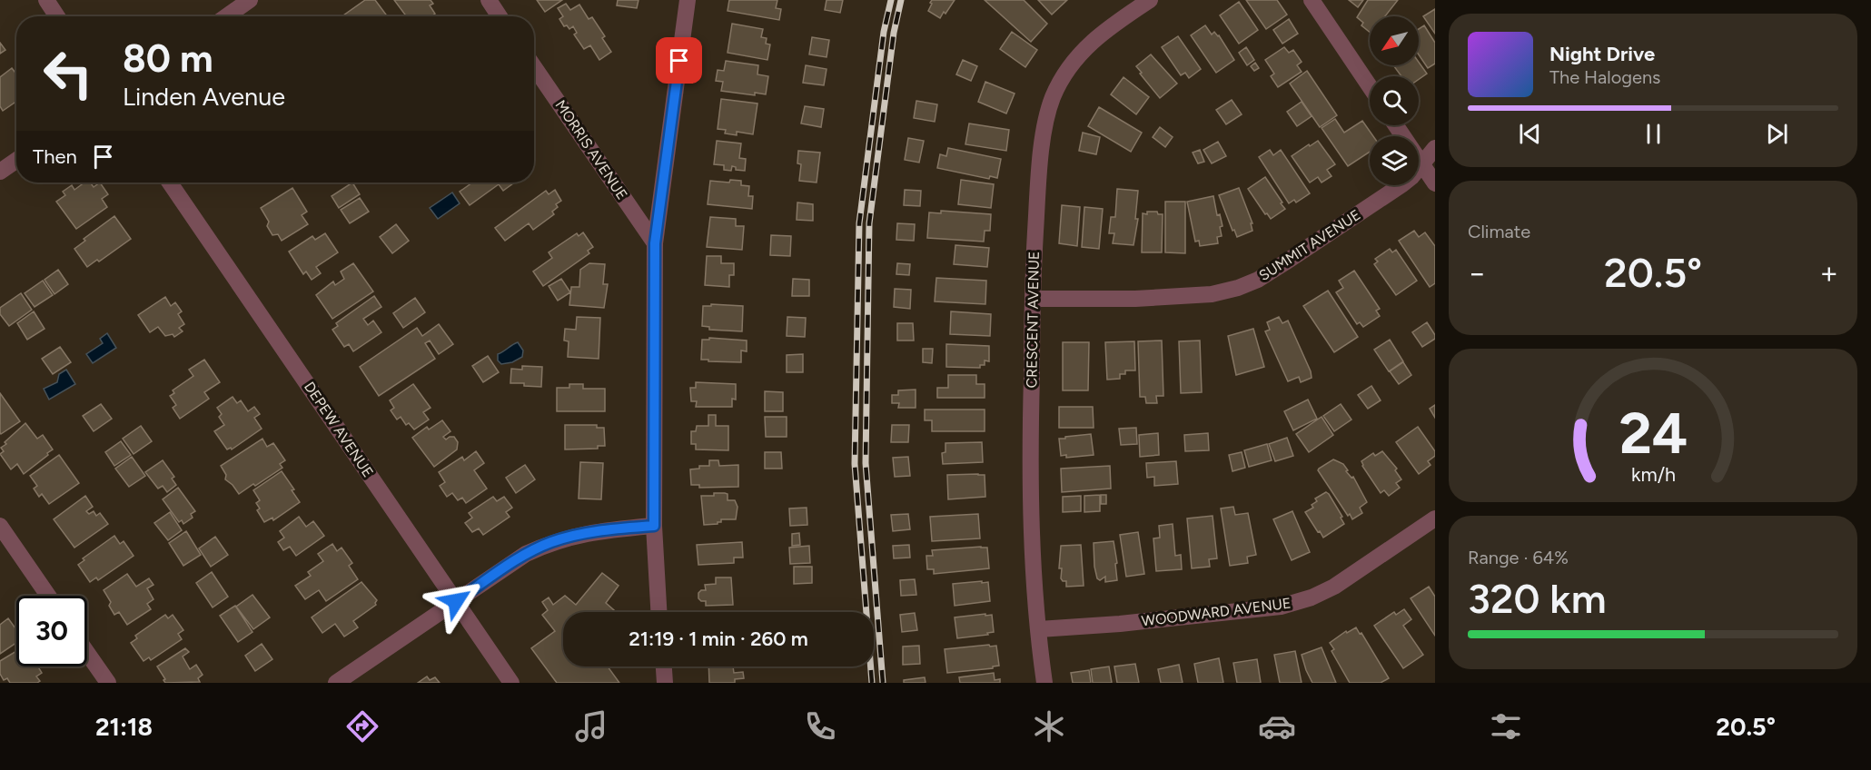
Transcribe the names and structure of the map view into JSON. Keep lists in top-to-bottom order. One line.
{"streets":{"street":["MORRIS AVENUE","SUMMIT AVENUE","CRESCENT AVENUE","DEPEW AVENUE","WOODWARD AVENUE"]},"crossings":[["SUMMIT AVENUE","CRESCENT AVENUE"],["CRESCENT AVENUE","WOODWARD AVENUE"]],"north":"bottom left","page":{"turn":["80 m","Linden Avenue"],"song":["Night Drive","The Halogens"],"then":"Then","tile":["Climate",["Range · 64%","320 km"]],"heat":["−","20.5°","+"],"limit":"30","trip":"21:19 · 1 min · 260 m","tabs":["21:18","20.5°"],"gauge":["24","km/h"]}}
